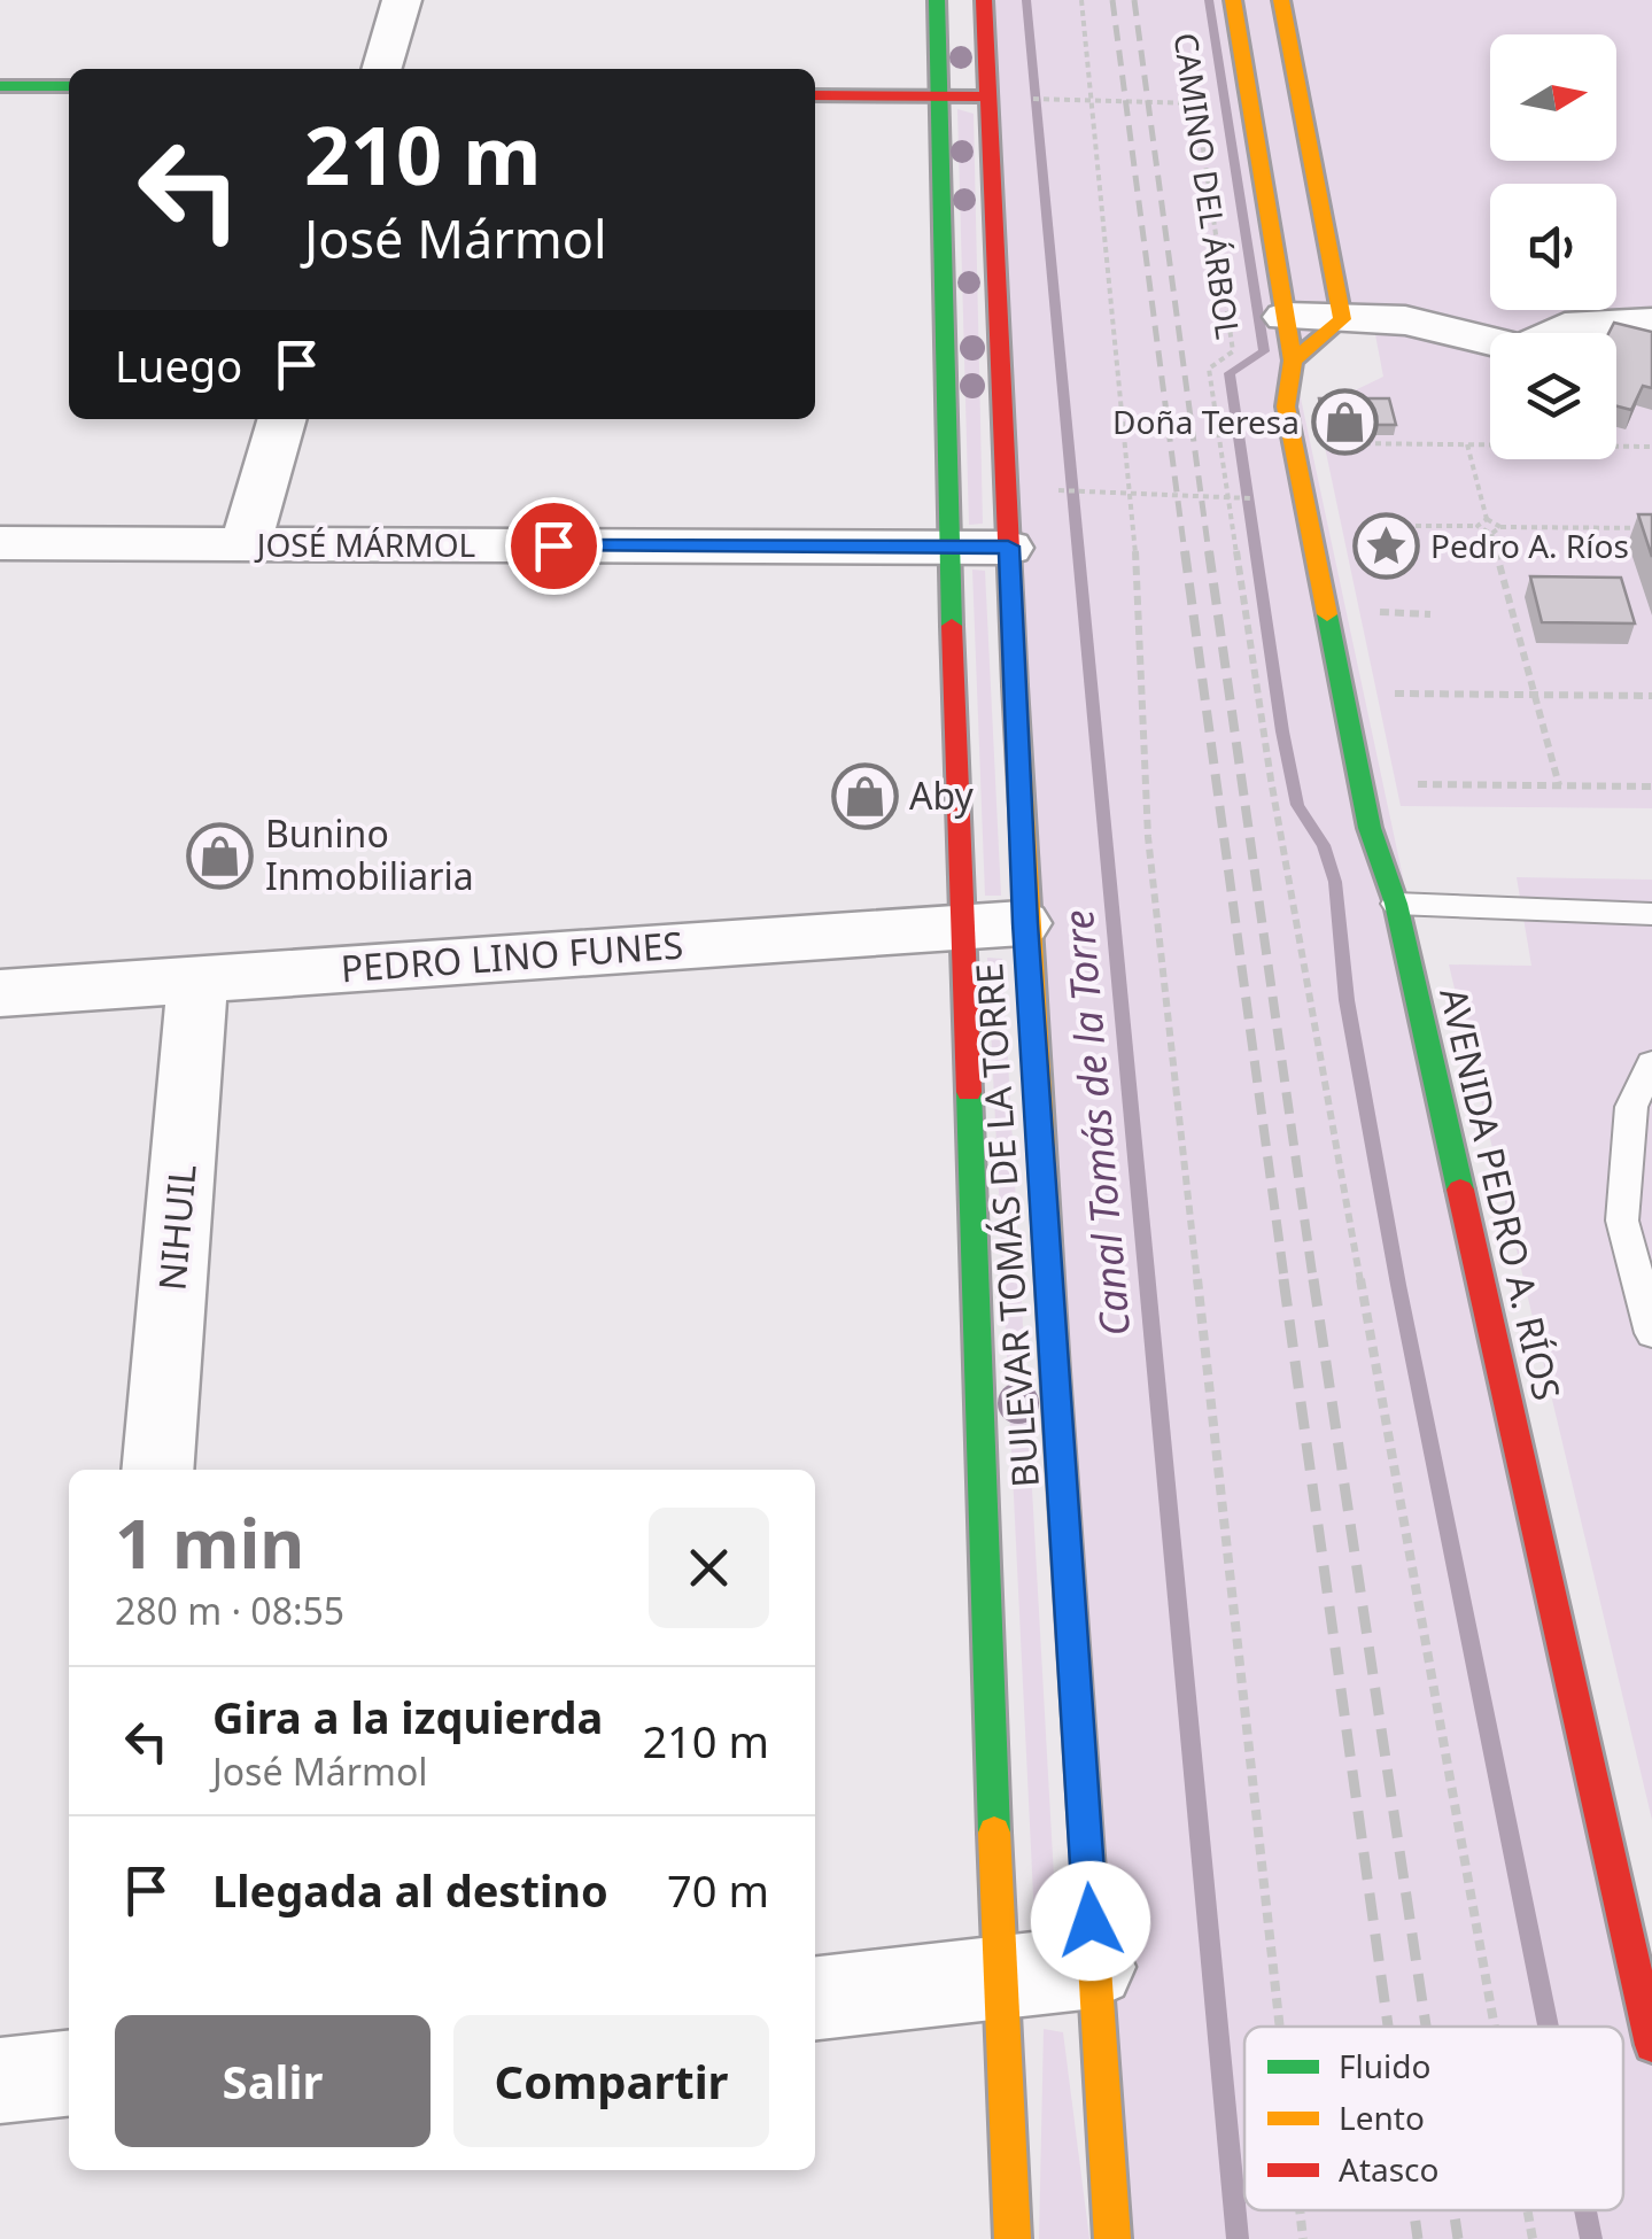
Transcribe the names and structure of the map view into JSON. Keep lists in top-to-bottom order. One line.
{"streets":{"street":["JOSÉ MÁRMOL","PEDRO LINO FUNES","AVENIDA PEDRO A. RÍOS","BULEVAR TOMÁS DE LA TORRE","NIHUIL"],"path":["CAMINO DEL ÁRBOL"]},"crossings":[["JOSÉ MÁRMOL","BULEVAR TOMÁS DE LA TORRE"],["PEDRO LINO FUNES","BULEVAR TOMÁS DE LA TORRE"],["PEDRO LINO FUNES","NIHUIL"]],"water":["Canal Tomás de la Torre"],"places":{"shop":["Doña Teresa","Aby","Bunino Inmobiliaria"],"place":["Pedro A. Ríos"]},"legend":["Fluido","Lento","Atasco"],"north":"right","page":{"turn":["210 m","José Mármol"],"then":"Luego","heading":["1 min","280 m · 08:55"],"list":[{"name":"Gira a la izquierda","note":"José Mármol","value":"210 m"},{"name":"Llegada al destino","value":"70 m"}],"buttons":["Salir","Compartir"]}}
